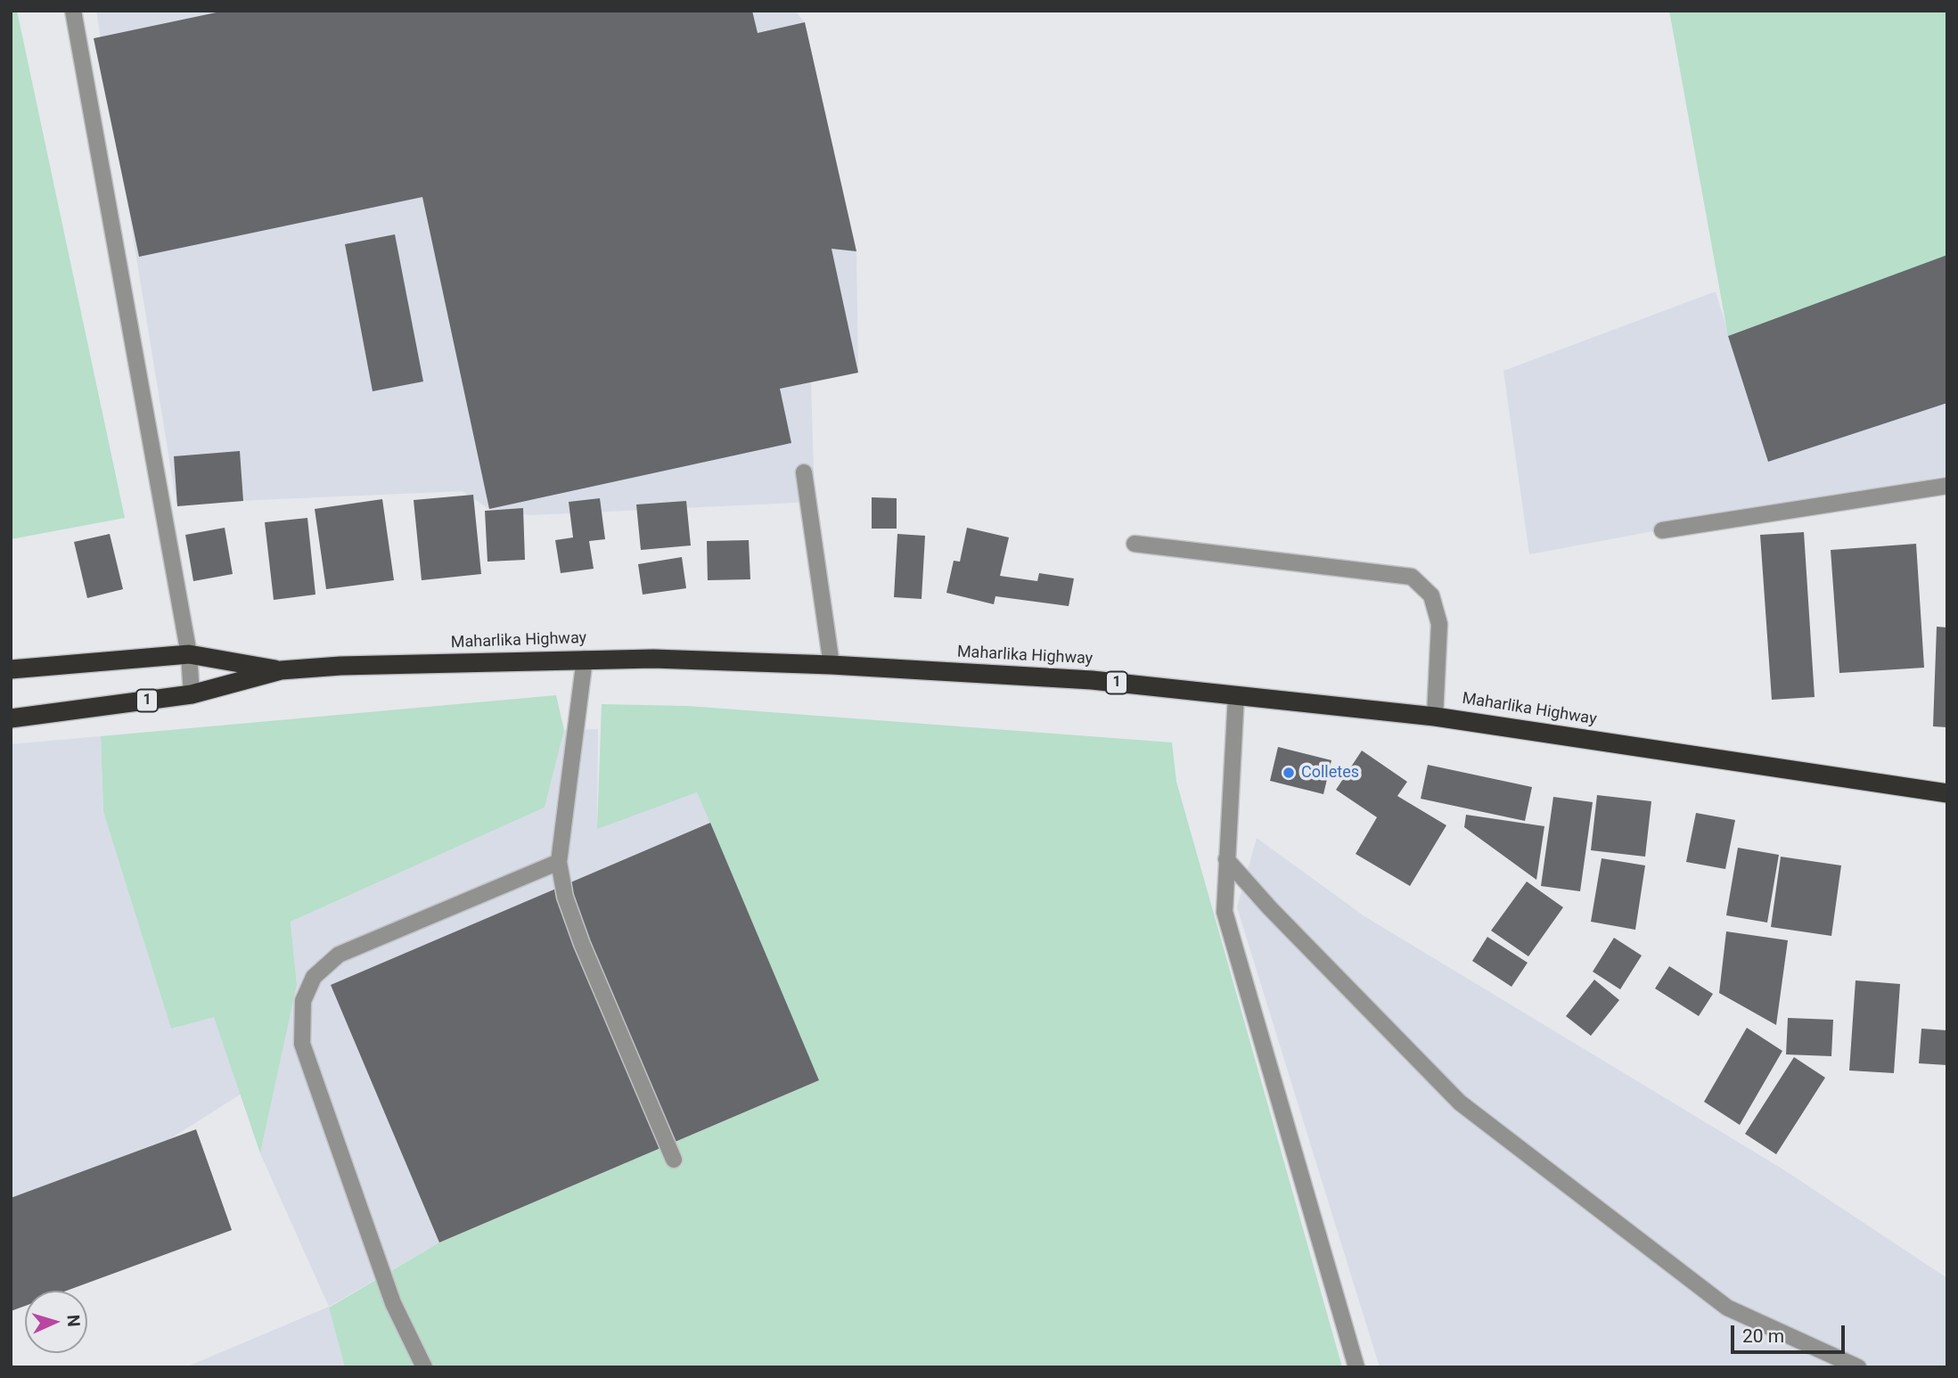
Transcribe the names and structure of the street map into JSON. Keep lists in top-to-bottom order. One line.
{"streets":{"highway":["Maharlika Highway","1"]},"places":["Colletes"],"scale_bar":"20 m","north":"right"}
